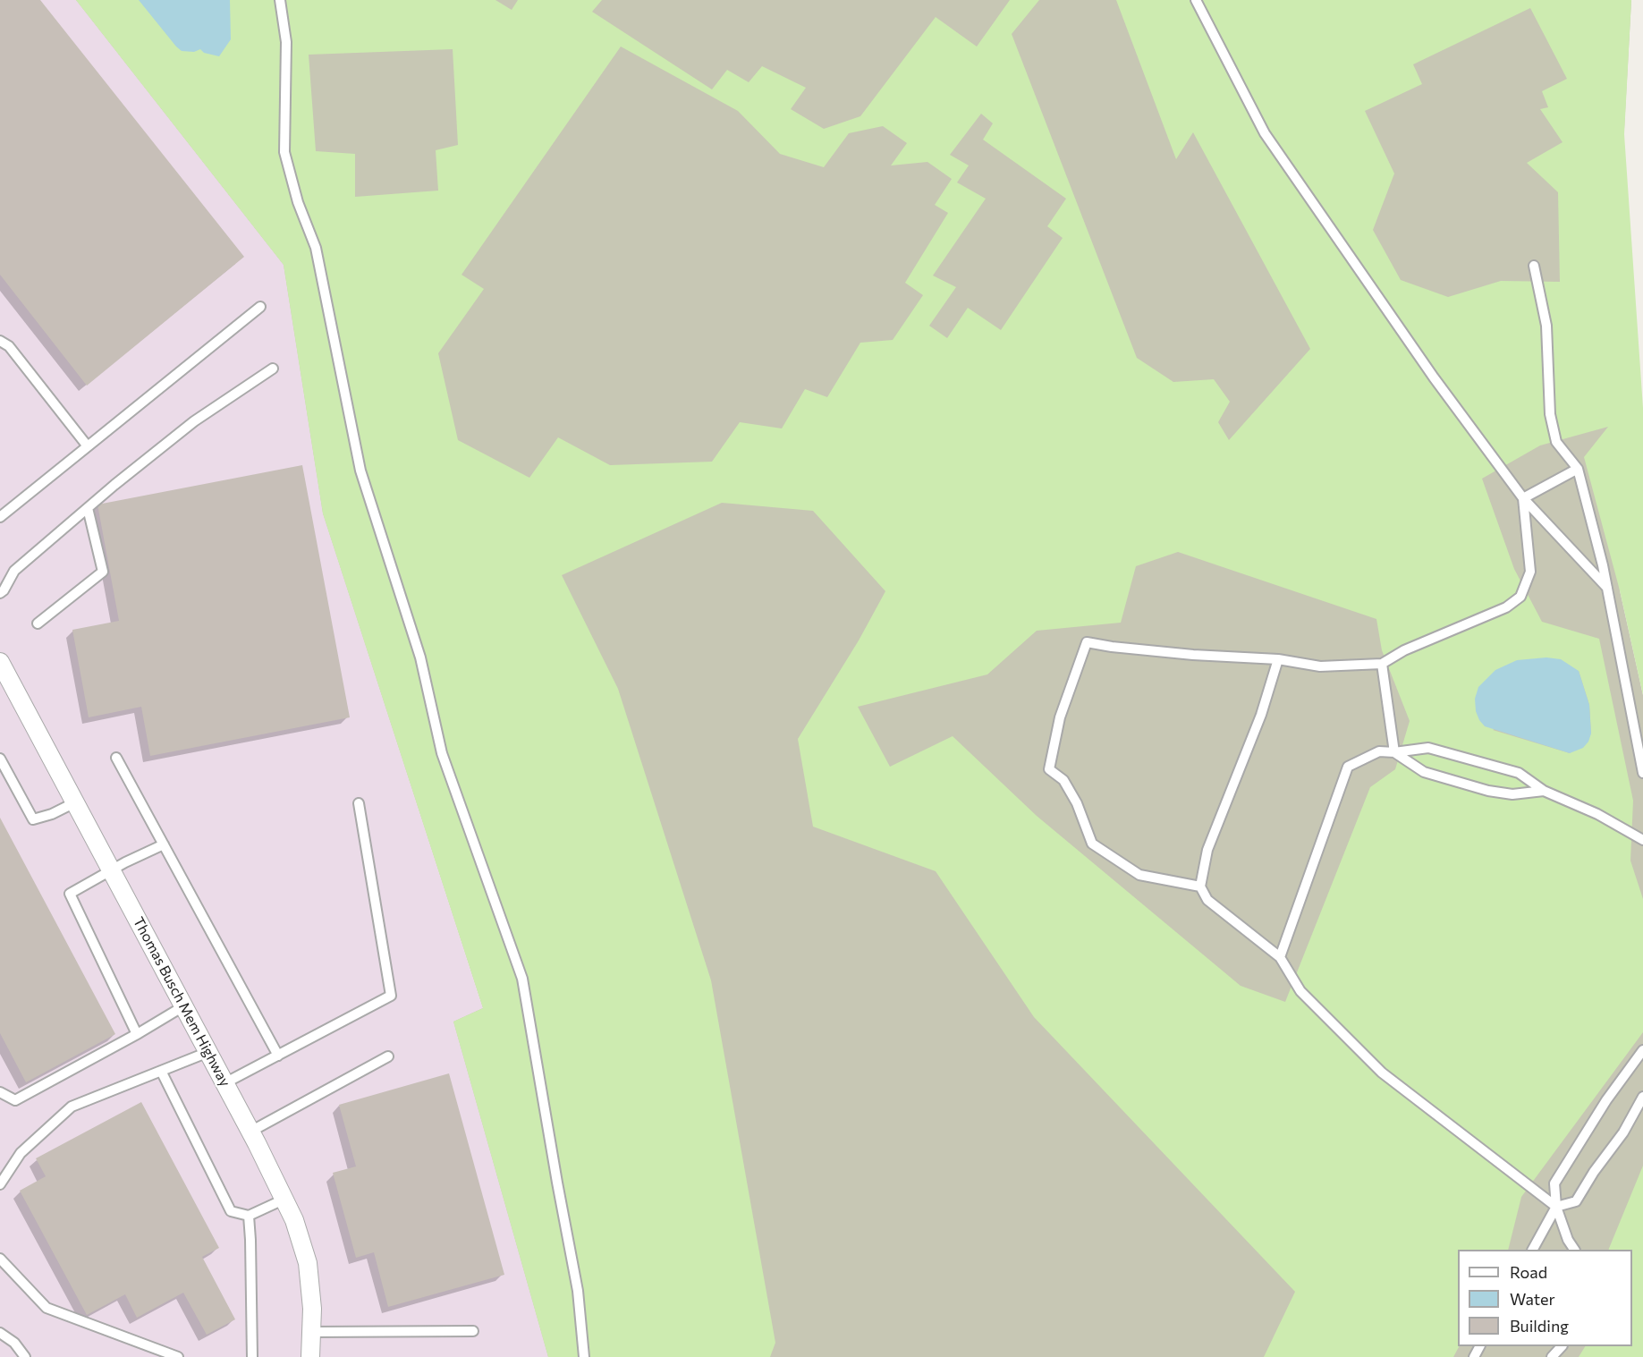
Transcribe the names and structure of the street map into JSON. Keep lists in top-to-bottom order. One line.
{"streets":{"street":["Thomas Busch Mem Highway"]},"legend":["Road","Water","Building"]}
